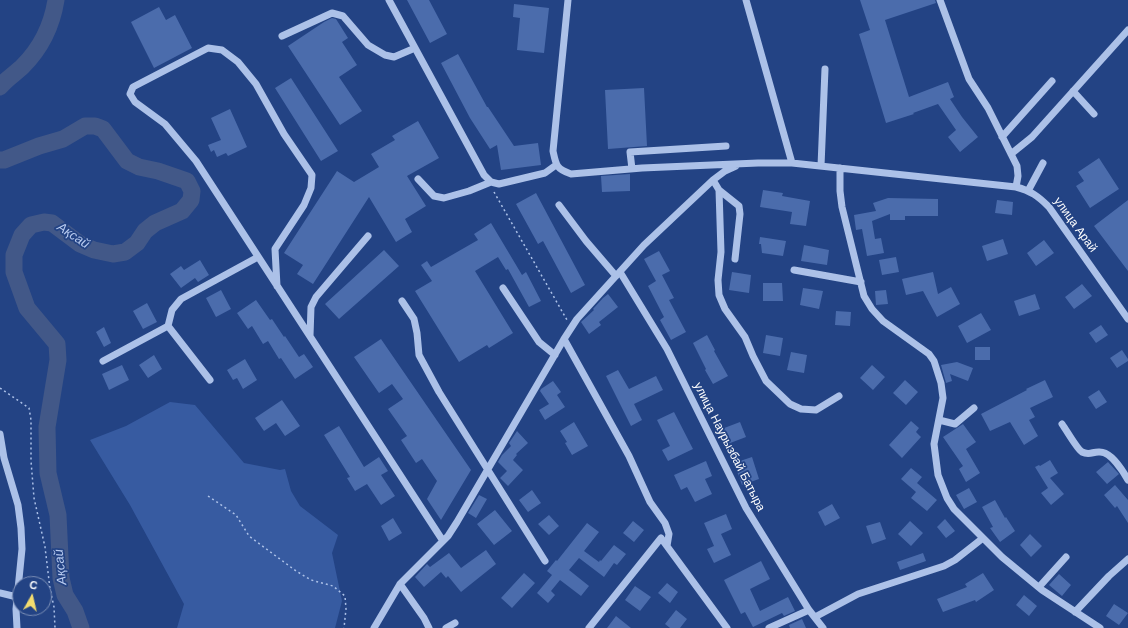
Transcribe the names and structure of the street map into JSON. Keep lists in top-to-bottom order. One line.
{"streets":{"street":["улица Арай","улица Наурызбай Батыра"]},"water":["Ақсай"],"north":"top"}
